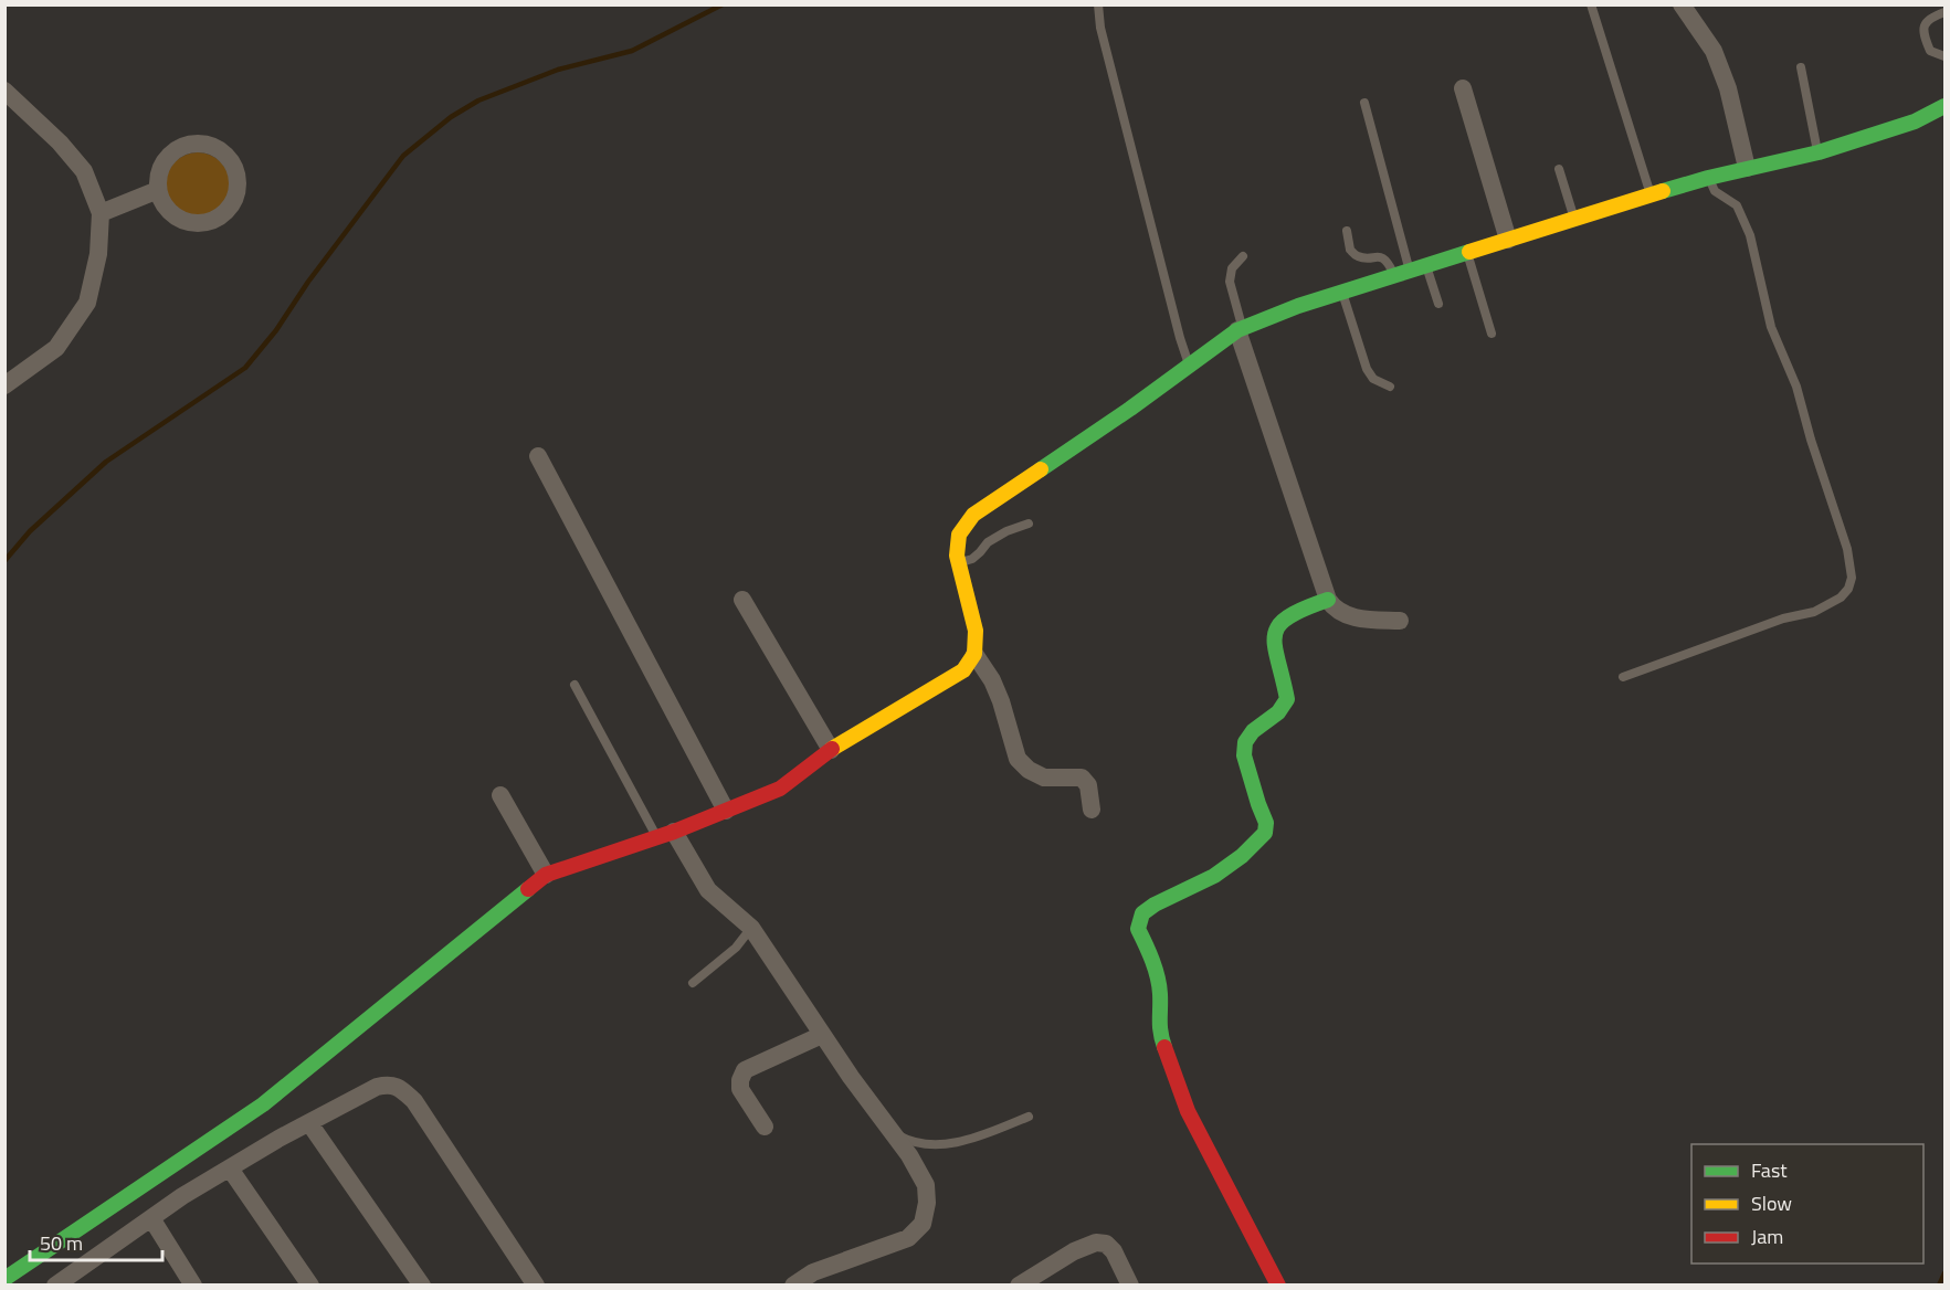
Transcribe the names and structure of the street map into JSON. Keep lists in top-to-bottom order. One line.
{"legend":["Fast","Slow","Jam"],"scale_bar":"50 m"}
